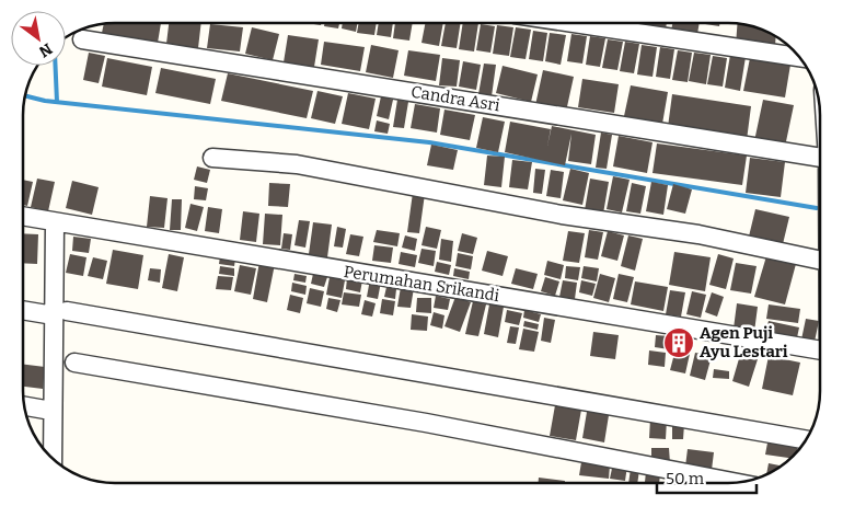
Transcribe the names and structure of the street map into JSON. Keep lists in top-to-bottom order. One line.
{"streets":{"street":["Candra Asri","Perumahan Srikandi"]},"places":{"building":["Agen Puji Ayu Lestari"]},"scale_bar":"50 m","north":"bottom right"}
